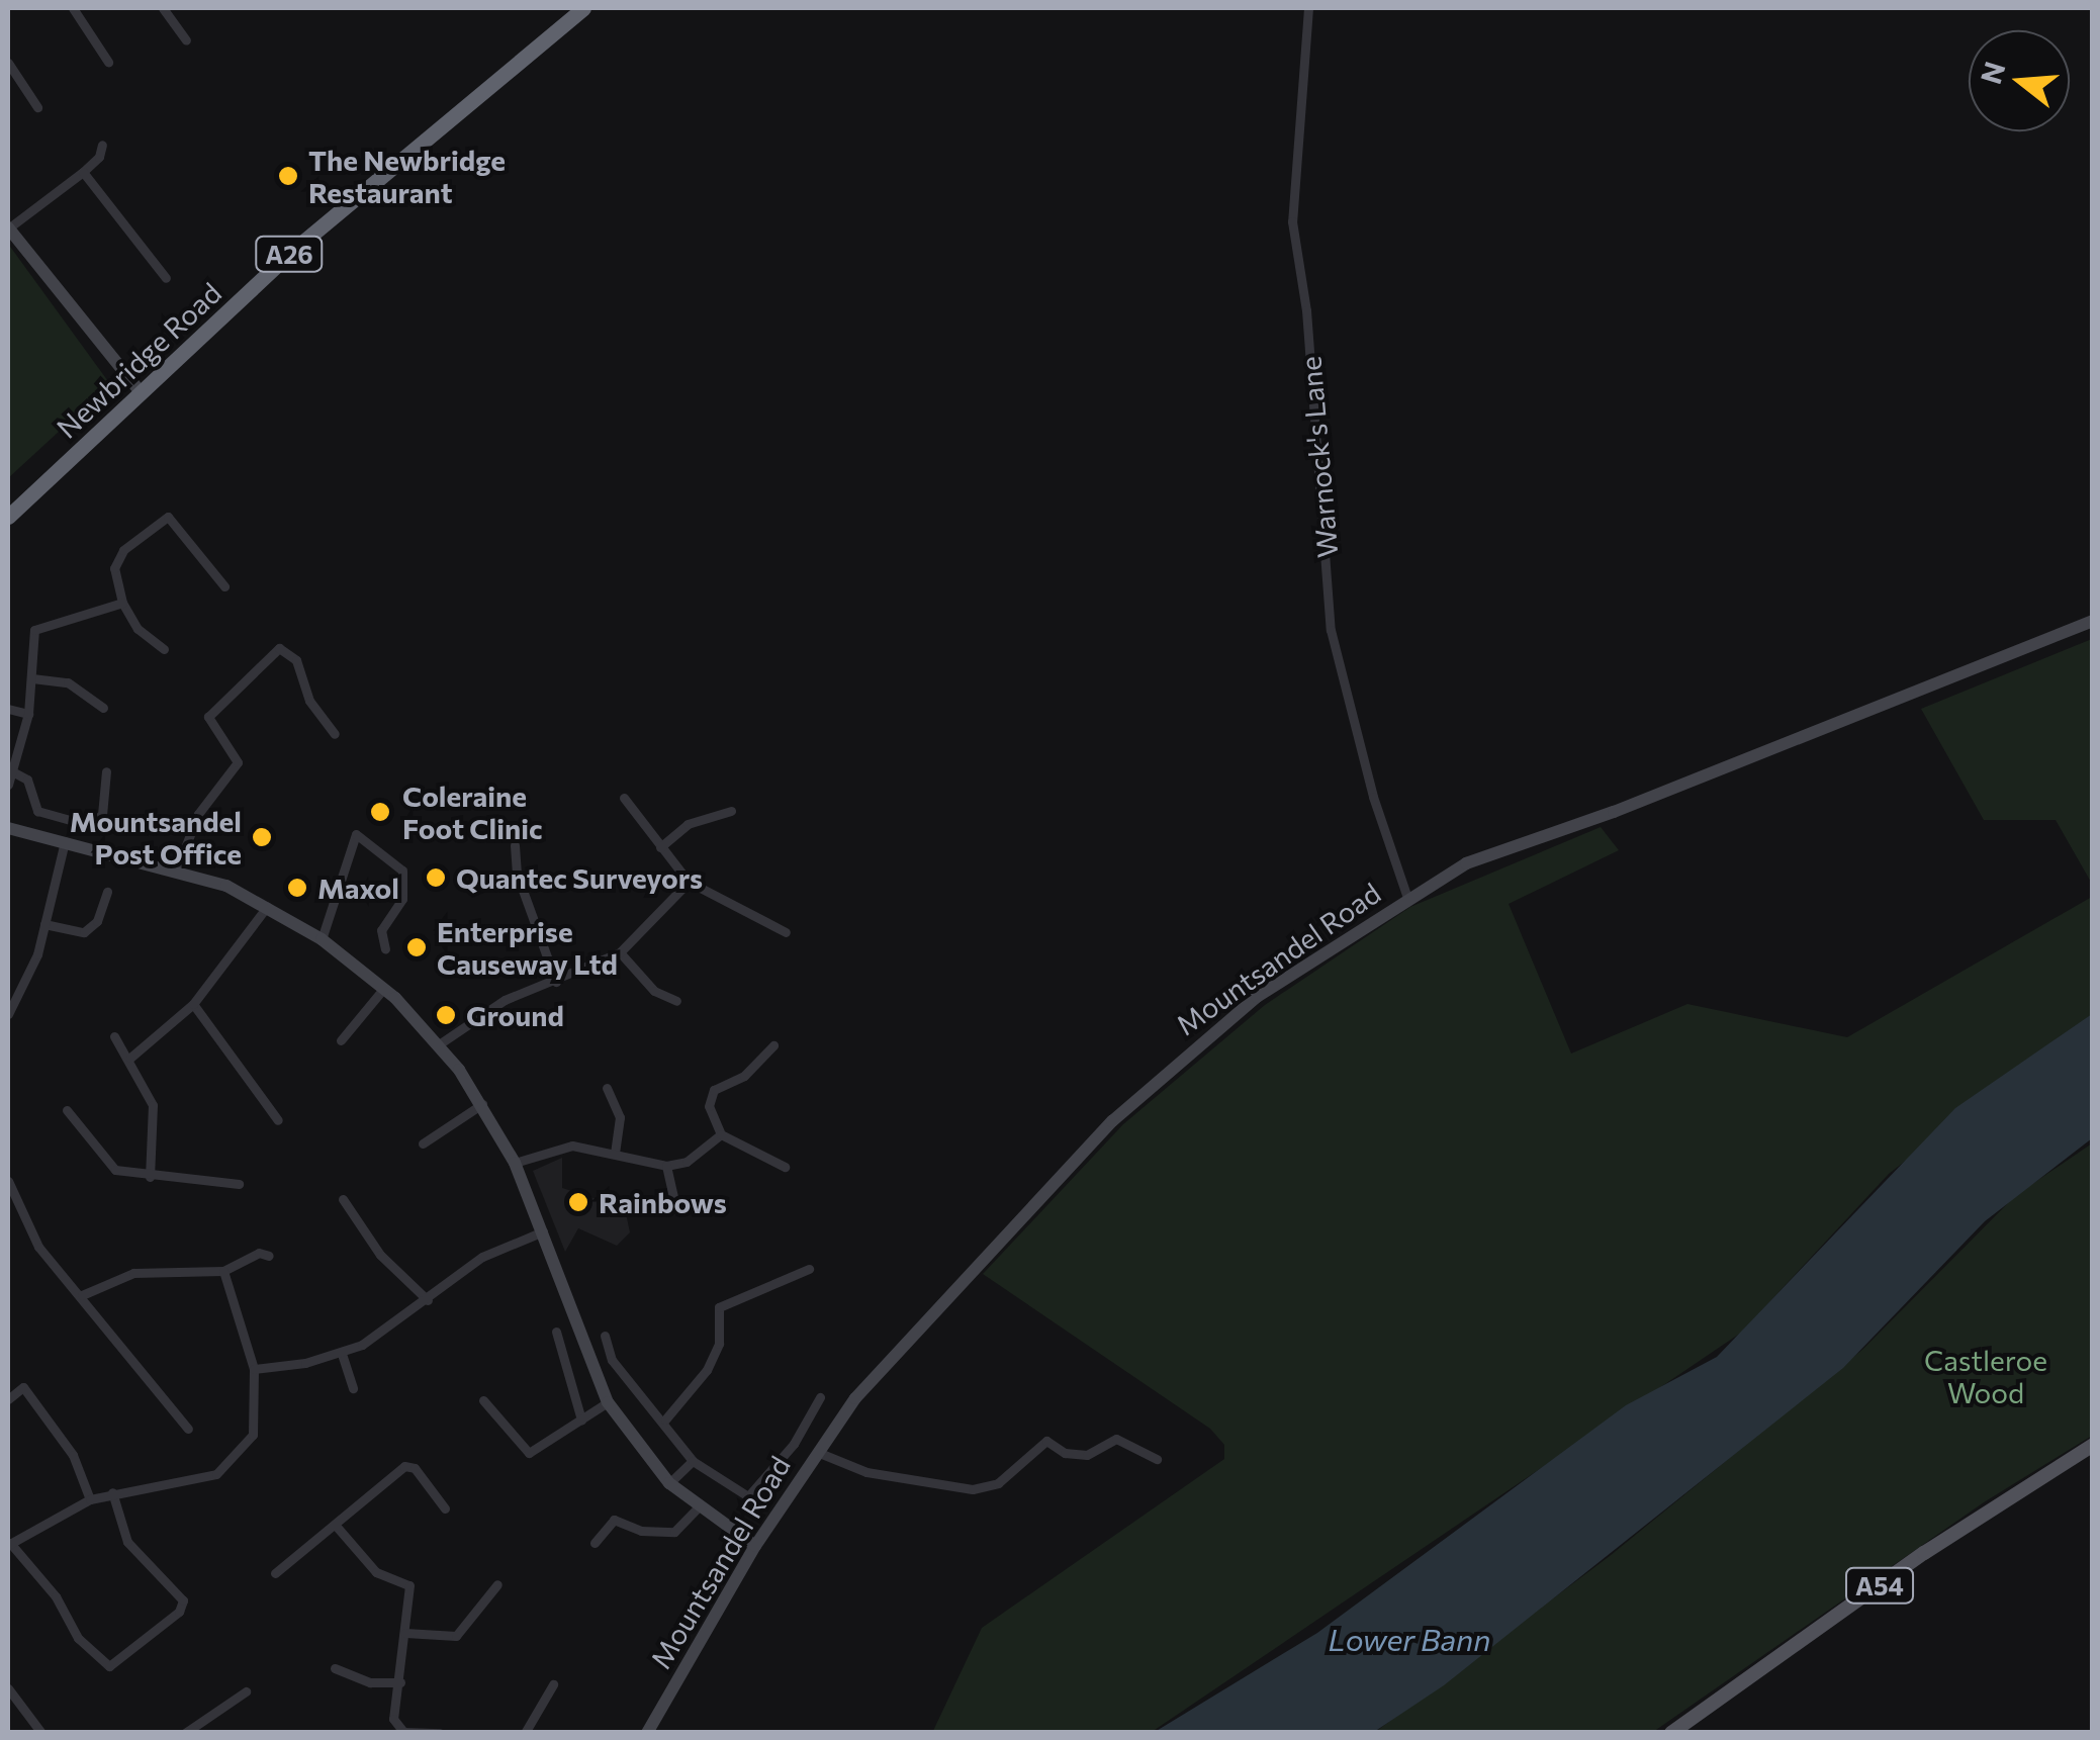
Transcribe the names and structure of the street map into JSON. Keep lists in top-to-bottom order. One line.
{"streets":{"highway":["A26","Newbridge Road"],"main road":["A54"],"street":["Warnock's Lane","Mountsandel Road"]},"crossings":[["Warnock's Lane","Mountsandel Road"]],"water":["Lower Bann"],"parks":["Castleroe Wood"],"places":["The Newbridge Restaurant","Coleraine Foot Clinic","Mountsandel Post Office","Quantec Surveyors","Maxol","Enterprise Causeway Ltd","Ground","Rainbows"],"north":"left"}
